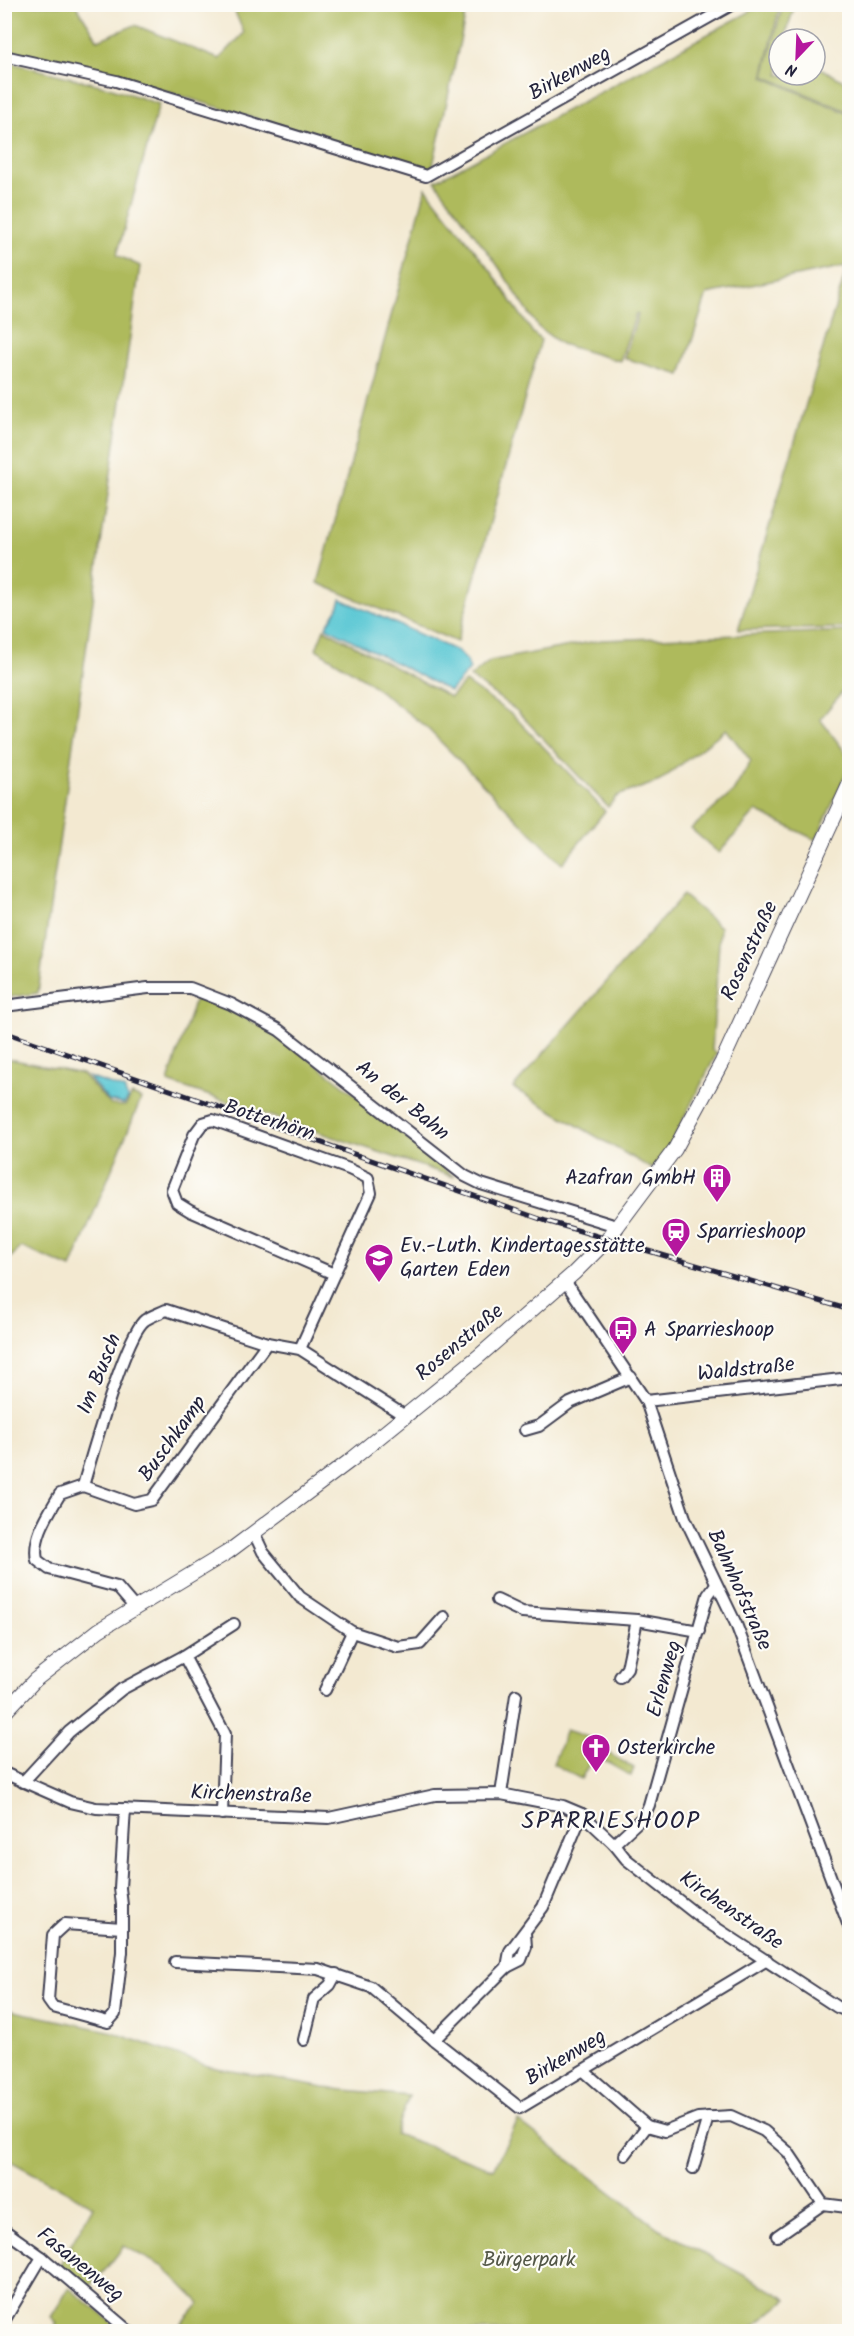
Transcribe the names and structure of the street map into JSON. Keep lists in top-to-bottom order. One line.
{"streets":{"main road":["Rosenstraße"],"street":["Birkenweg","An der Bahn","Botterhörn","Waldstraße","Im Busch","Buschkamp","Bahnhofstraße","Erlenweg","Kirchenstraße","Fasanenweg"]},"crossings":[["Birkenweg","Kirchenstraße"],["Rosenstraße","An der Bahn"],["Rosenstraße","Im Busch"],["Rosenstraße","Bahnhofstraße"],["Botterhörn","Im Busch"],["Waldstraße","Bahnhofstraße"],["Im Busch","Buschkamp"],["Bahnhofstraße","Erlenweg"],["Erlenweg","Kirchenstraße"]],"districts":["SPARRIESHOOP"],"parks":["Bürgerpark"],"places":{"building":["Azafran GmbH"],"station":["Sparrieshoop"],"school or university":["Ev.-Luth. Kindertagesstätte Garten Eden"],"bus stop":["A Sparrieshoop"],"church":["Osterkirche"]},"north":"bottom left"}
